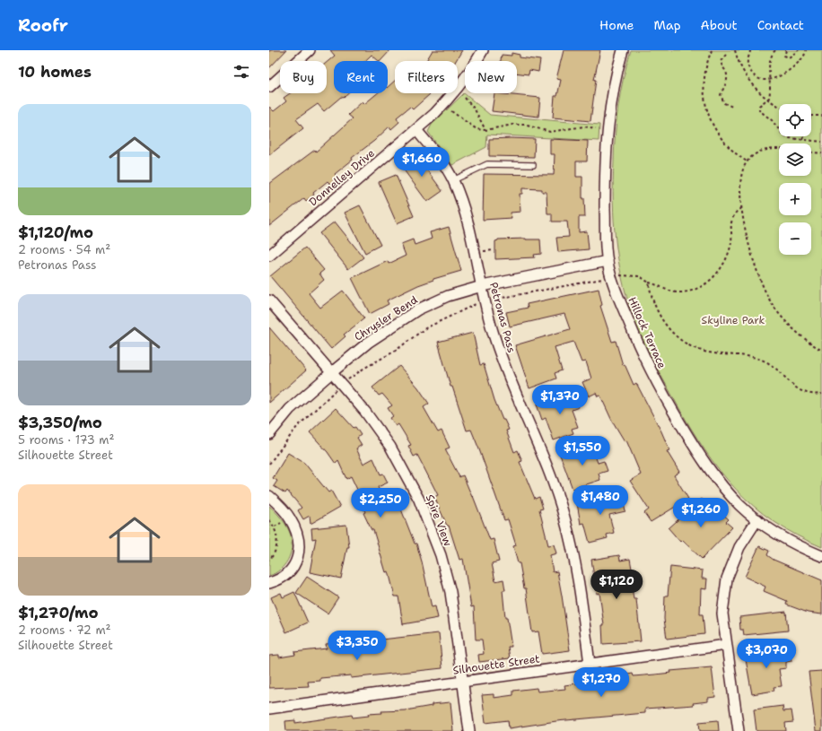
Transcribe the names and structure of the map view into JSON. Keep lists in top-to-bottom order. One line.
{"streets":{"street":["Donnelley Drive","Petronas Pass","Chrysler Bend","Hillock Terrace","Spire View","Silhouette Street"]},"crossings":[["Donnelley Drive","Petronas Pass"],["Petronas Pass","Chrysler Bend"],["Petronas Pass","Silhouette Street"],["Chrysler Bend","Hillock Terrace"],["Chrysler Bend","Spire View"],["Spire View","Silhouette Street"]],"parks":["Skyline Park"],"page":{"header":"Roofr","nav":["Home","Map","About","Contact"],"heading":"10 homes","chip":["Buy","Rent","Filters","New"],"list":[{"name":"$1,120/mo","note":"2 rooms · 54 m² · Petronas Pass"},{"name":"$3,350/mo","note":"5 rooms · 173 m² · Silhouette Street"},{"name":"$1,270/mo","note":"2 rooms · 72 m² · Silhouette Street"}],"map_buttons":["+","−"],"price":["$1,660","$1,370","$1,550","$1,480","$2,250","$1,260","$1,120","$3,350","$3,070","$1,270"]}}
